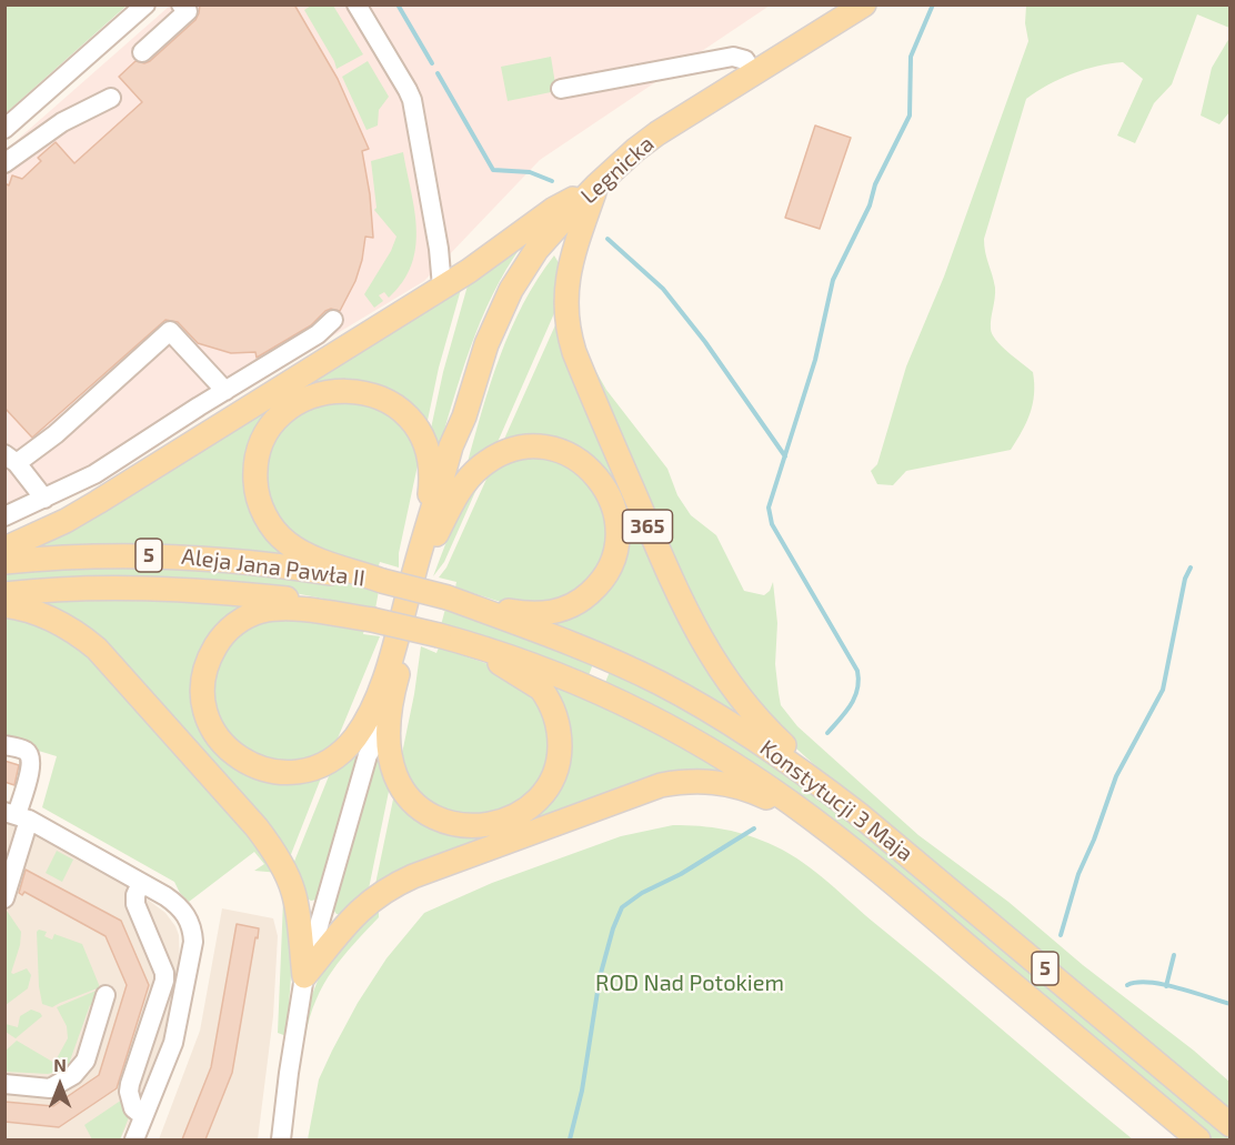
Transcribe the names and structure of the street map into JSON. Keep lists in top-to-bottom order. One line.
{"streets":{"main road":["Legnicka","365","5","Aleja Jana Pawła II","Konstytucji 3 Maja"]},"crossings":[["Legnicka","365"],["365","Konstytucji 3 Maja"],["Aleja Jana Pawła II","Konstytucji 3 Maja"]],"parks":["ROD Nad Potokiem"],"north":"top"}
